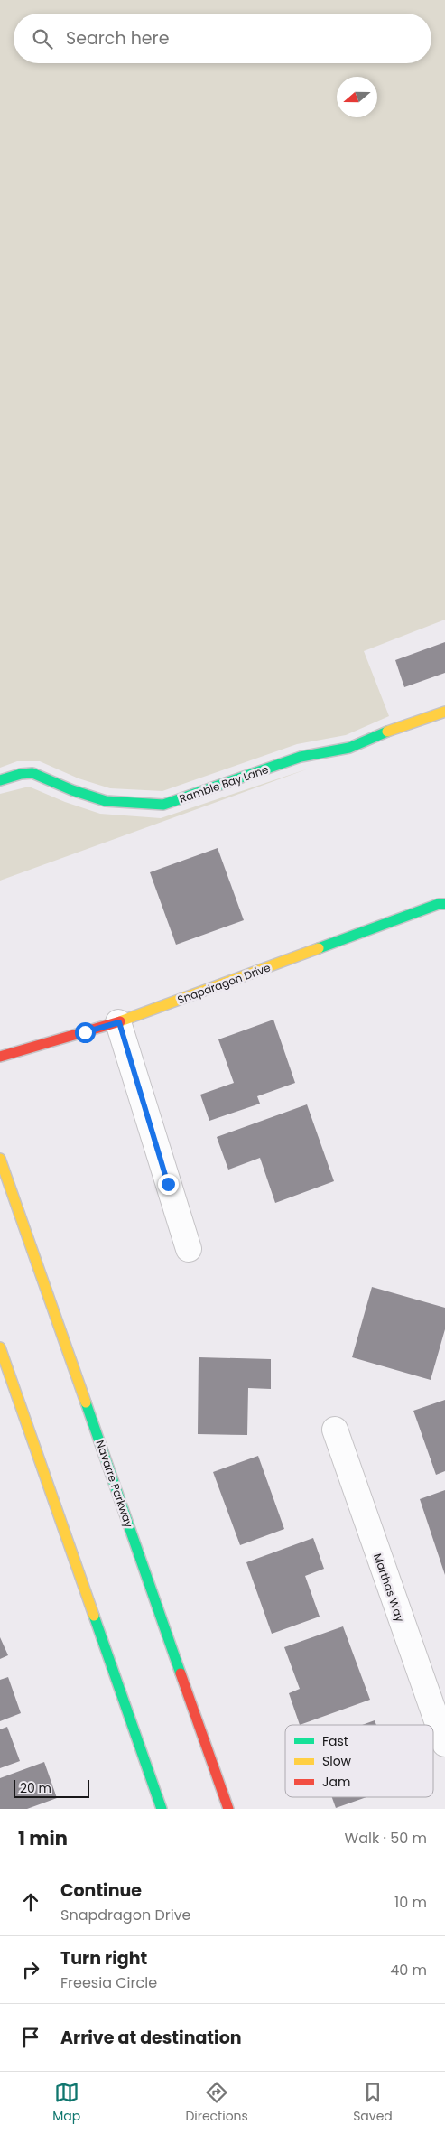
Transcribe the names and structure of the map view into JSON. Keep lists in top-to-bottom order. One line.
{"streets":{"main road":["Ramble Bay Lane","Snapdragon Drive","Navarre Parkway"],"street":["Marthas Way"]},"legend":["Fast","Slow","Jam"],"scale_bar":"20 m","north":"left","page":{"search":"Search here","scale":"20 m","heading":["1 min","Walk · 50 m"],"list":[["Continue","Snapdragon Drive","10 m"],["Turn right","Freesia Circle","40 m"],"Arrive at destination"],"nav":["Map","Directions","Saved"]}}
